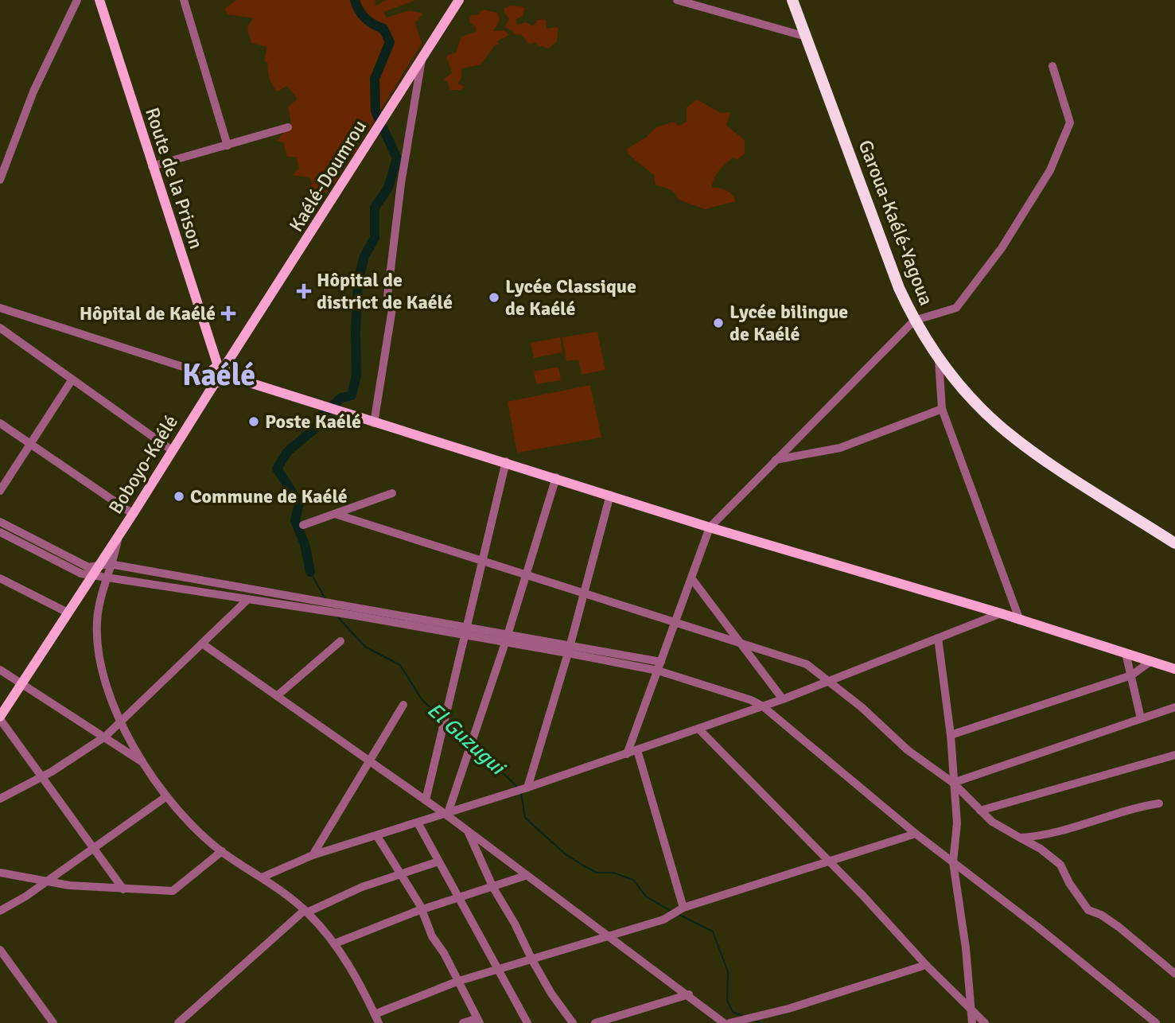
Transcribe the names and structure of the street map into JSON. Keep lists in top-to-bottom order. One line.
{"streets":{"highway":["Garoua-Kaélé-Yagoua"],"main road":["Kaélé-Doumrou","Route de la Prison","Boboyo-Kaélé"]},"crossings":[["Kaélé-Doumrou","Route de la Prison"],["Kaélé-Doumrou","Boboyo-Kaélé"]],"districts":["Kaélé"],"water":["El Guzugui"],"places":{"health":["Hôpital de district de Kaélé","Hôpital de Kaélé"],"other":["Lycée Classique de Kaélé","Lycée bilingue de Kaélé","Poste Kaélé","Commune de Kaélé"]}}
